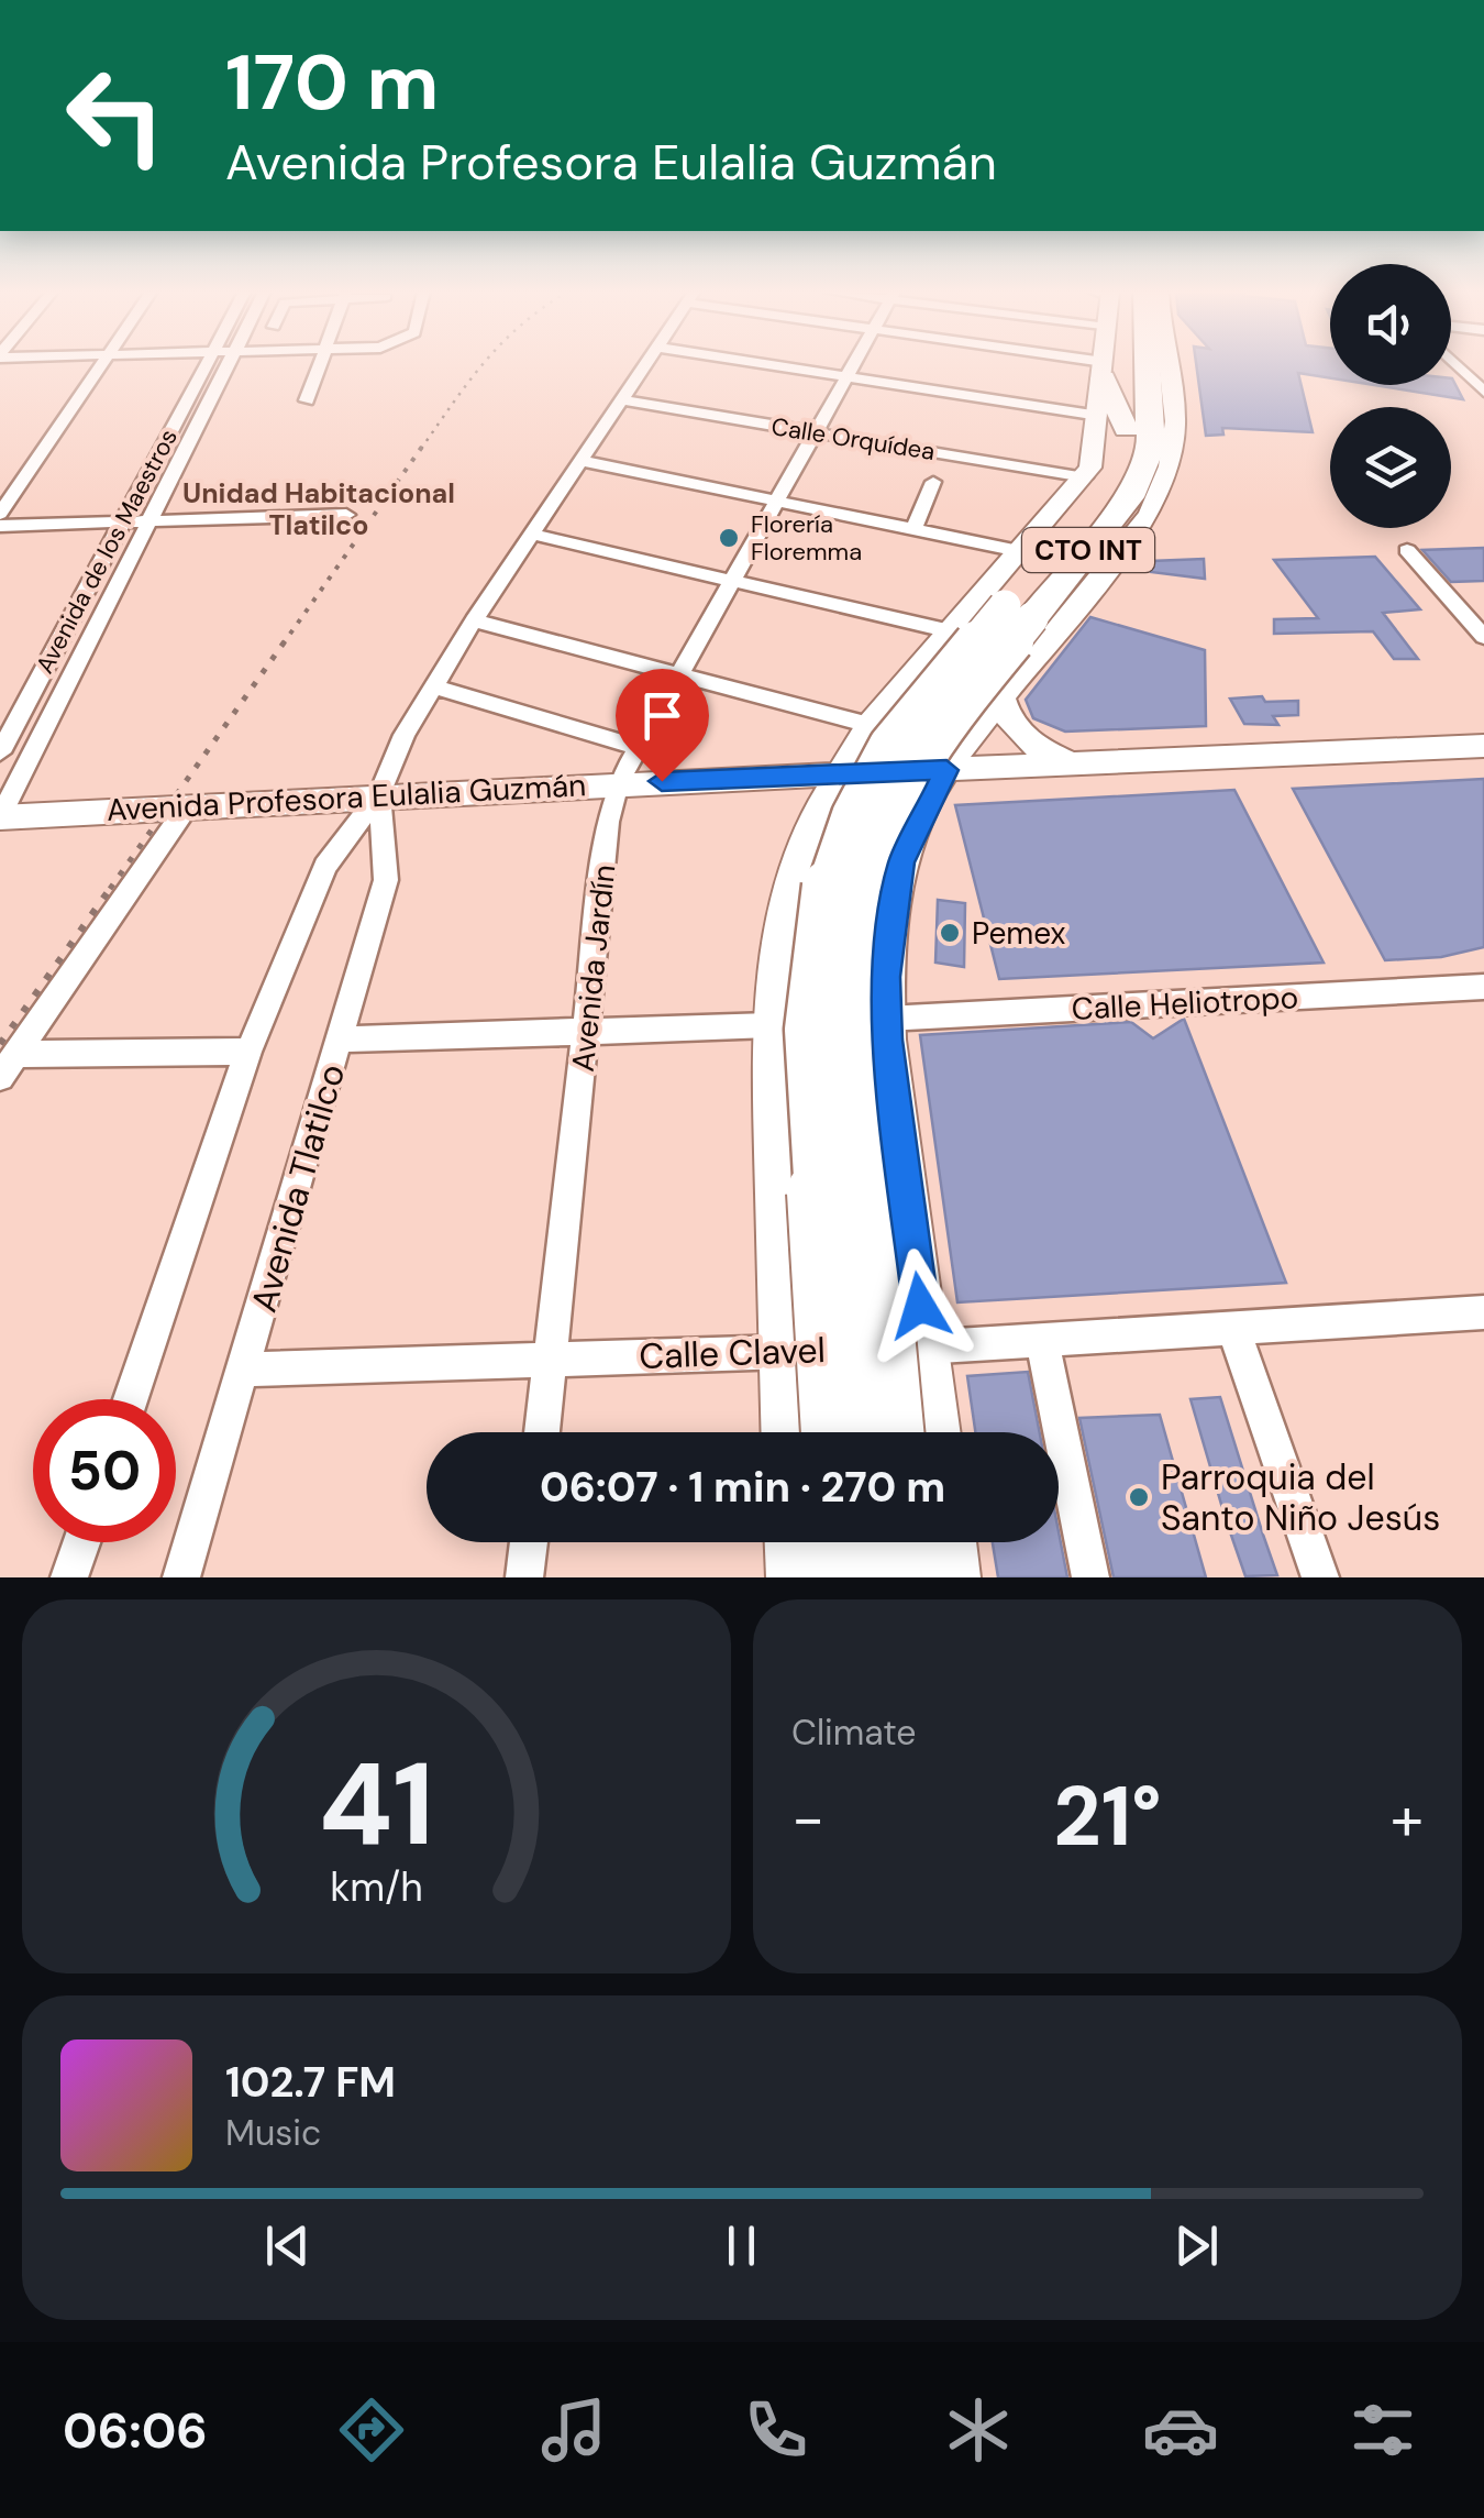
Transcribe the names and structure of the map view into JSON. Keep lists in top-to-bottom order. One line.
{"streets":{"highway":["CTO INT"],"main road":["Avenida Profesora Eulalia Guzmán"],"street":["Calle Orquídea","Avenida de los Maestros","Avenida Jardín","Calle Heliotropo","Avenida Tlatilco","Calle Clavel"]},"crossings":[["Calle Orquídea","CTO INT"],["Calle Orquídea","Avenida Jardín"],["CTO INT","Avenida Profesora Eulalia Guzmán"],["CTO INT","Calle Heliotropo"],["CTO INT","Calle Clavel"],["Avenida de los Maestros","Avenida Profesora Eulalia Guzmán"],["Avenida Profesora Eulalia Guzmán","Avenida Jardín"],["Avenida Profesora Eulalia Guzmán","Avenida Tlatilco"],["Avenida Jardín","Calle Clavel"],["Avenida Tlatilco","Calle Clavel"]],"districts":["Unidad Habitacional Tlatilco"],"places":["Florería Floremma","Pemex","Parroquia del Santo Niño Jesús"],"page":{"turn":["170 m","Avenida Profesora Eulalia Guzmán"],"limit":"50","trip":"06:07 · 1 min · 270 m","tile":"Climate","heat":["−","21°","+"],"song":["102.7 FM","Music"],"tabs":"06:06","gauge":["41","km/h"]}}
